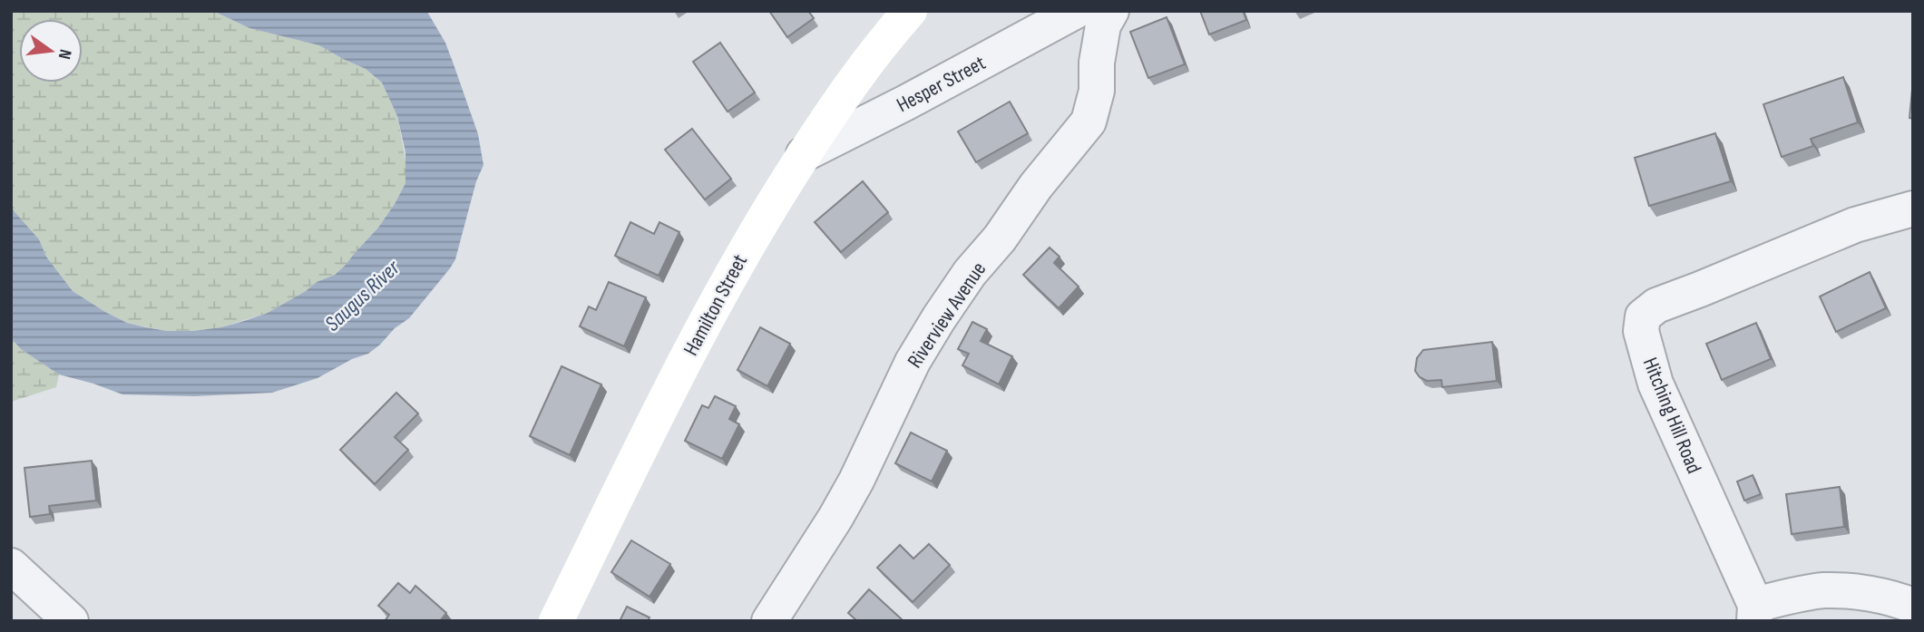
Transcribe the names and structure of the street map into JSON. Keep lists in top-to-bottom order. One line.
{"streets":{"main road":["Hamilton Street"],"street":["Hesper Street","Riverview Avenue","Hitching Hill Road"]},"crossings":[["Hesper Street","Hamilton Street"]],"water":["Saugus River"],"north":"right"}
